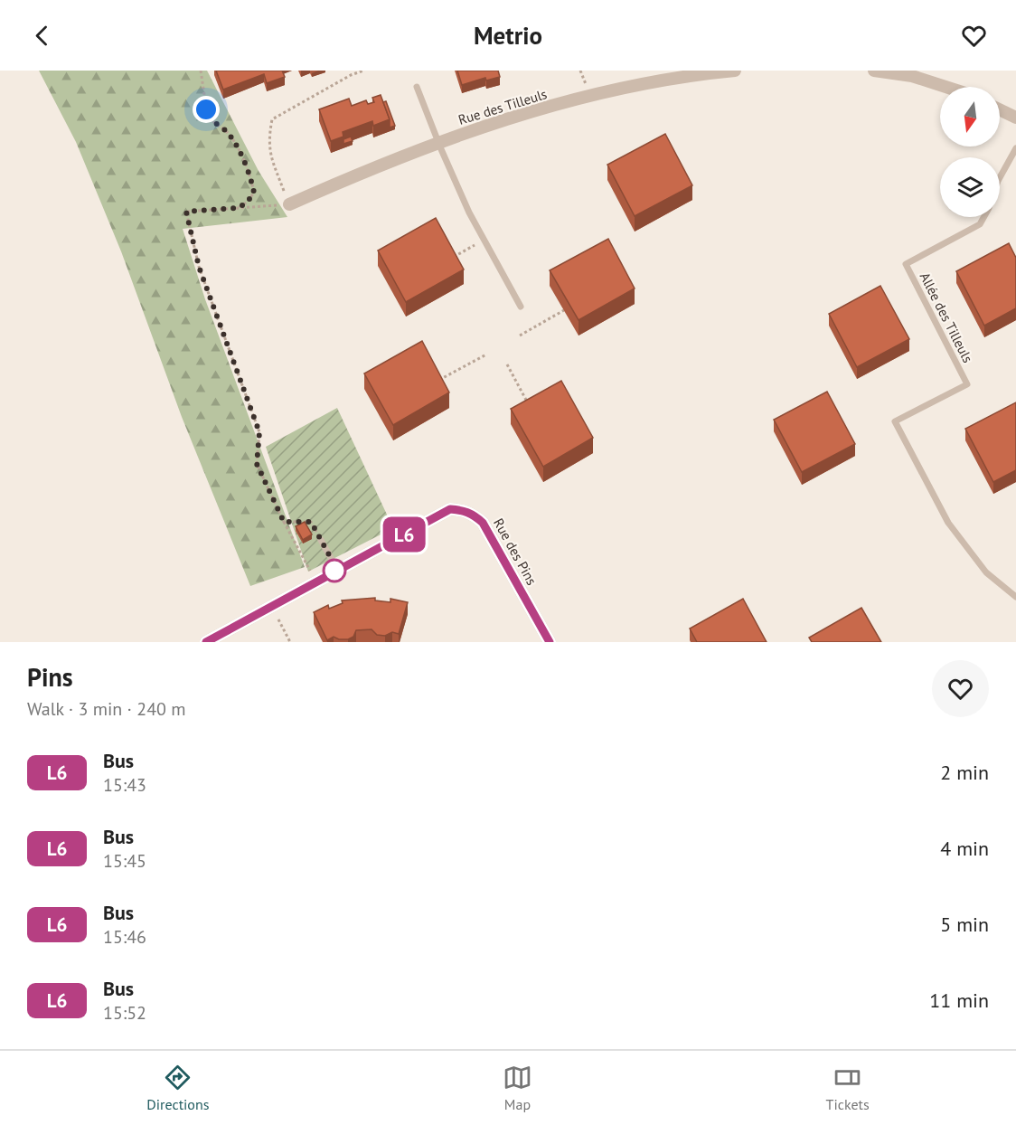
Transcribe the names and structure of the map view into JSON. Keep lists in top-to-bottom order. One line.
{"streets":{"street":["Rue des Tilleuls","Rue des Pins"],"lane":["Allée des Tilleuls"]},"lines":["bus line L6"],"north":"bottom","page":{"header":"Metrio","on_map":"L6","heading":["Pins","Walk · 3 min · 240 m"],"list":[{"mark":"L6","name":"Bus","note":"15:43","value":"2 min"},{"mark":"L6","name":"Bus","note":"15:45","value":"4 min"},{"mark":"L6","name":"Bus","note":"15:46","value":"5 min"},{"mark":"L6","name":"Bus","note":"15:52","value":"11 min"}],"tabs":["Directions","Map","Tickets"]}}
